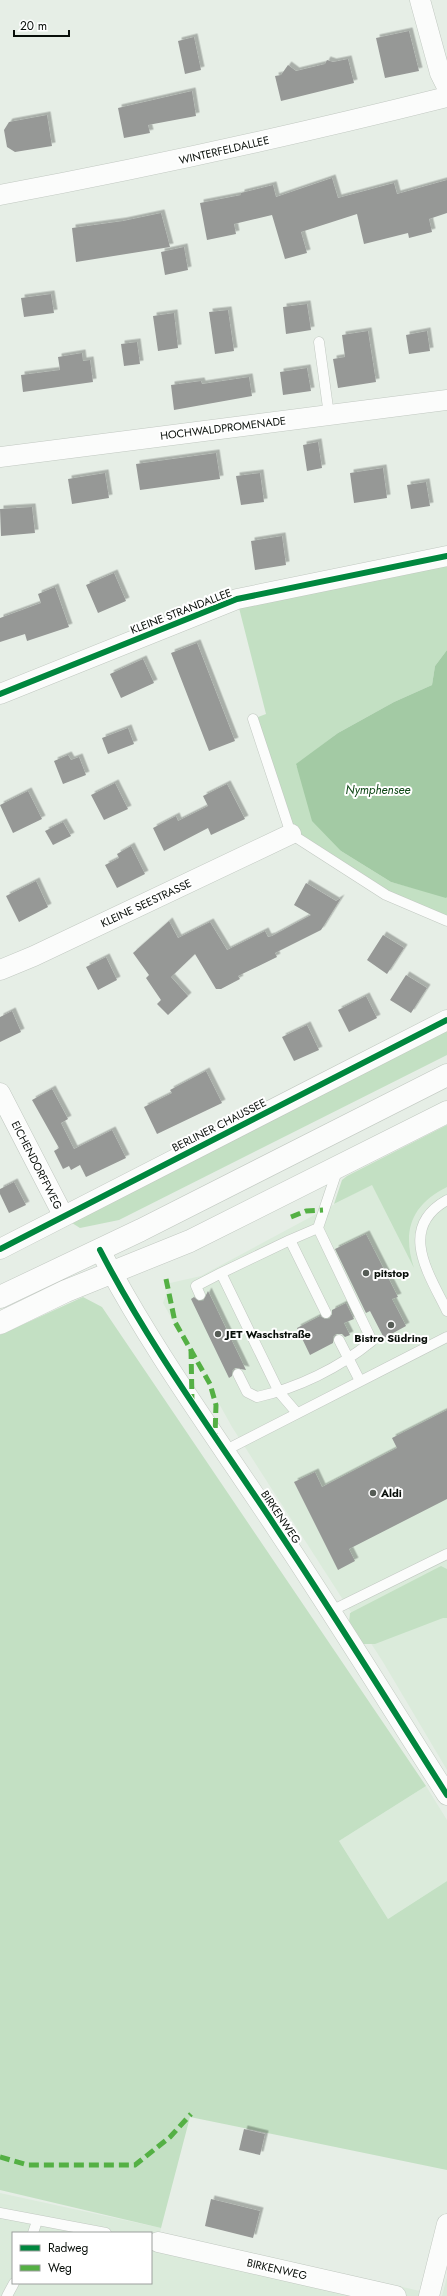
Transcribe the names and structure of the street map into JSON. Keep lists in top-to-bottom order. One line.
{"streets":{"street":["WINTERFELDALLEE","HOCHWALDPROMENADE","KLEINE STRANDALLEE","KLEINE SEESTRASSE","BERLINER CHAUSSEE","EICHENDORFFWEG","BIRKENWEG"]},"crossings":[["BERLINER CHAUSSEE","EICHENDORFFWEG"]],"water":["Nymphensee"],"places":["pitstop","Bistro Südring","JET Waschstraße","Aldi"],"legend":["Radweg","Weg"],"scale_bar":"20 m"}
